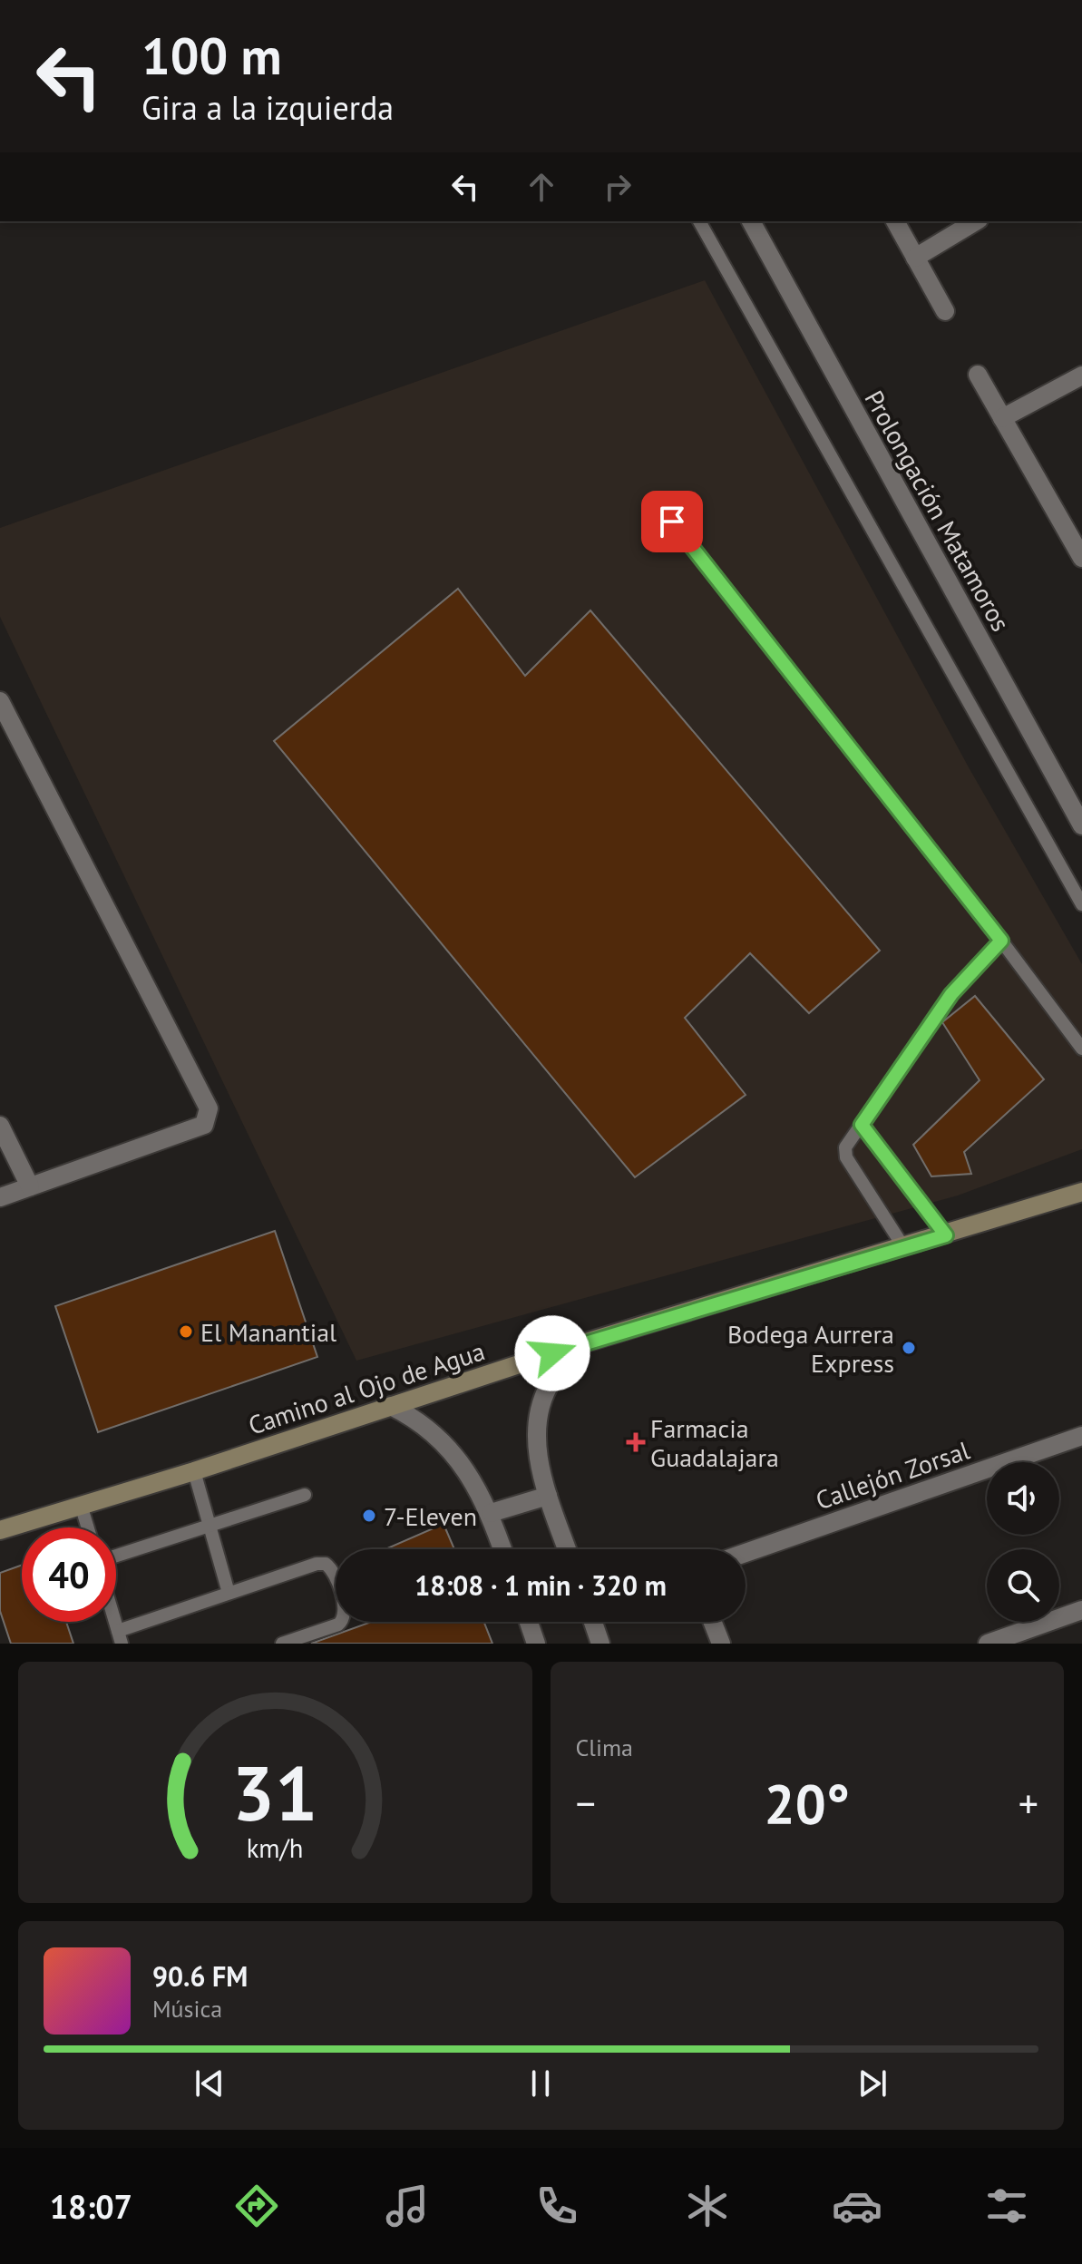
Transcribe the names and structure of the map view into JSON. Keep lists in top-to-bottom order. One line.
{"streets":{"street":["Prolongación Matamoros","Camino al Ojo de Agua","Callejón Zorsal"]},"places":{"other":["El Manantial","Bodega Aurrera Express","7-Eleven"],"health":["Farmacia Guadalajara"]},"page":{"turn":["100 m","Gira a la izquierda"],"limit":"40","trip":"18:08 · 1 min · 320 m","tile":"Clima","heat":["−","20°","+"],"song":["90.6 FM","Música"],"tabs":"18:07","gauge":["31","km/h"]}}
